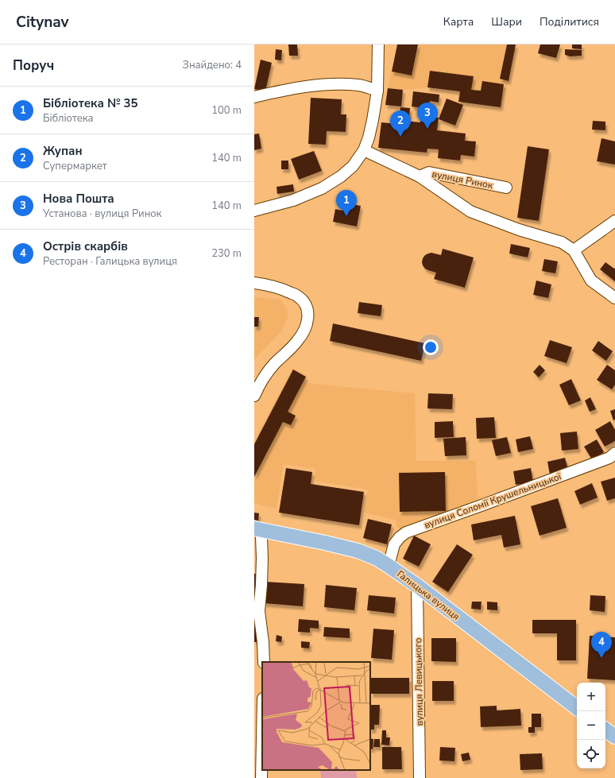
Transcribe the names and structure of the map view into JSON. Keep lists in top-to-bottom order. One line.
{"streets":{"main road":["Галицька вулиця"],"street":["вулиця Ринок","вулиця Соломії Крушельницької","вулиця Левицького"]},"crossings":[["вулиця Соломії Крушельницької","Галицька вулиця"],["Галицька вулиця","вулиця Левицького"]],"page":{"header":"Citynav","nav":["Карта","Шари","Поділитися"],"heading":["Поруч","Знайдено: 4"],"list":[{"mark":"1","name":"Бібліотека № 35","note":"Бібліотека","value":"100 m"},{"mark":"2","name":"Жупан","note":"Супермаркет","value":"140 m"},{"mark":"3","name":"Нова Пошта","note":"Установа · вулиця Ринок","value":"140 m"},{"mark":"4","name":"Острів скарбів","note":"Ресторан · Галицька вулиця","value":"230 m"}],"pins":["3","2","1","4"],"map_buttons":["+","−"]}}
